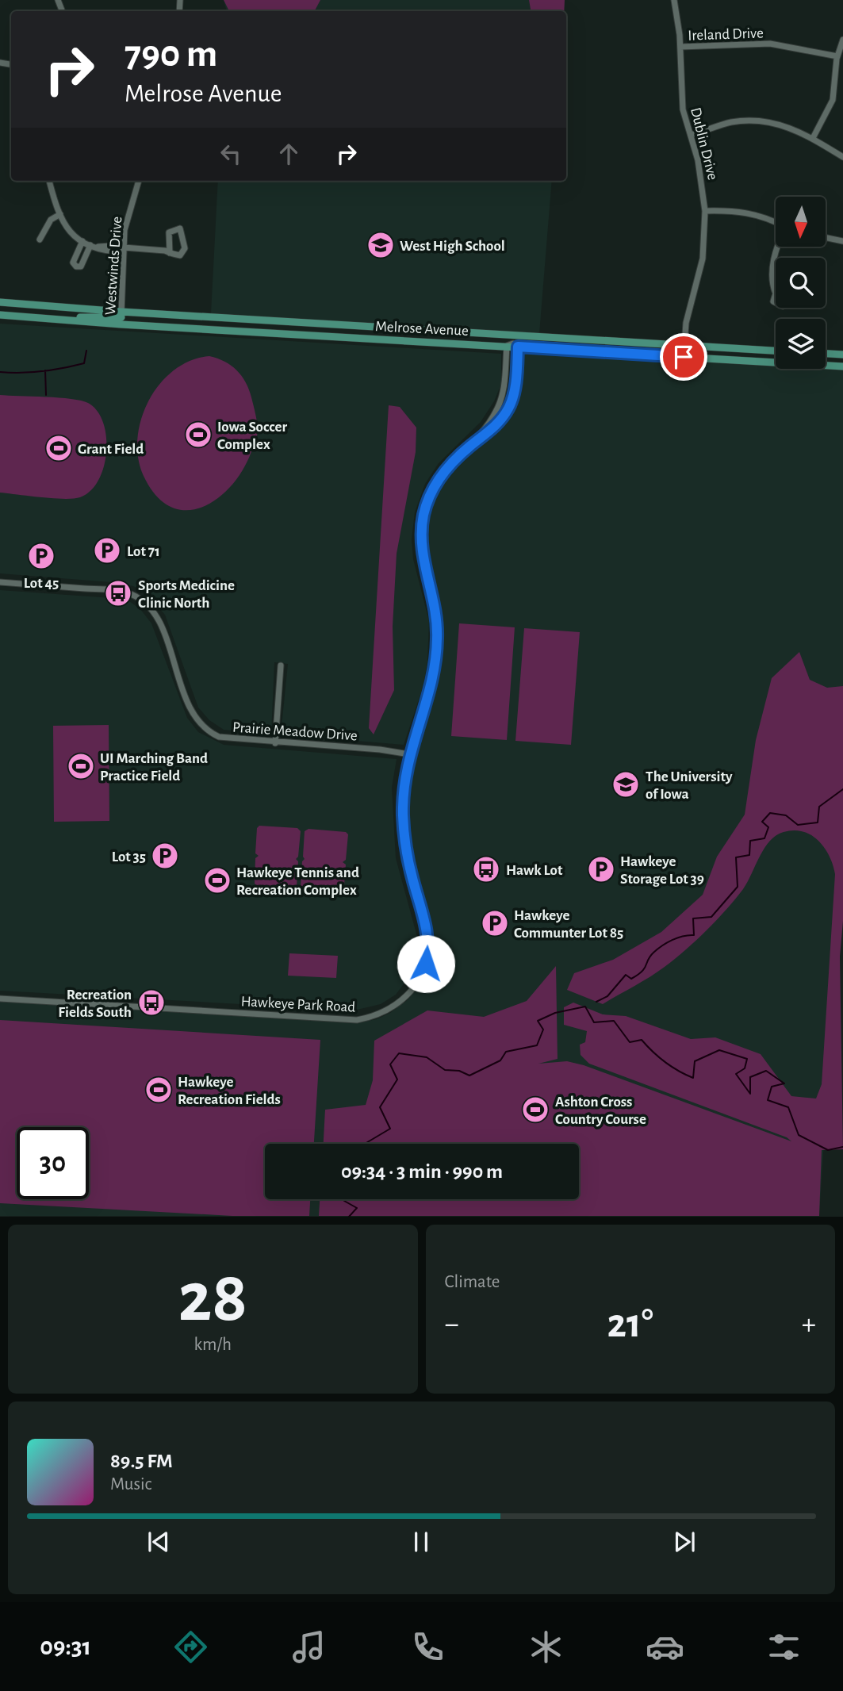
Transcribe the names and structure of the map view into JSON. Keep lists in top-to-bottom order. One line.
{"streets":{"main road":["Melrose Avenue"],"street":["Ireland Drive","Dublin Drive","Westwinds Drive","Prairie Meadow Drive","Hawkeye Park Road"]},"crossings":[["Ireland Drive","Dublin Drive"],["Dublin Drive","Melrose Avenue"],["Westwinds Drive","Melrose Avenue"],["Melrose Avenue","Hawkeye Park Road"],["Prairie Meadow Drive","Hawkeye Park Road"]],"places":{"school or university":["West High School","The University of Iowa"],"sports":["Iowa Soccer Complex","Grant Field","UI Marching Band Practice Field","Hawkeye Tennis and Recreation Complex","Hawkeye Recreation Fields","Ashton Cross Country Course"],"parking":["Lot 71","Lot 45","Lot 35","Hawkeye Storage Lot 39","Hawkeye Communter Lot 85"],"bus stop":["Sports Medicine Clinic North","Hawk Lot","Recreation Fields South"]},"north":"bottom","page":{"turn":["790 m","Melrose Avenue"],"limit":"30","trip":"09:34 · 3 min · 990 m","tile":[["28","km/h"],"Climate"],"heat":["−","21°","+"],"song":["89.5 FM","Music"],"tabs":"09:31"}}
